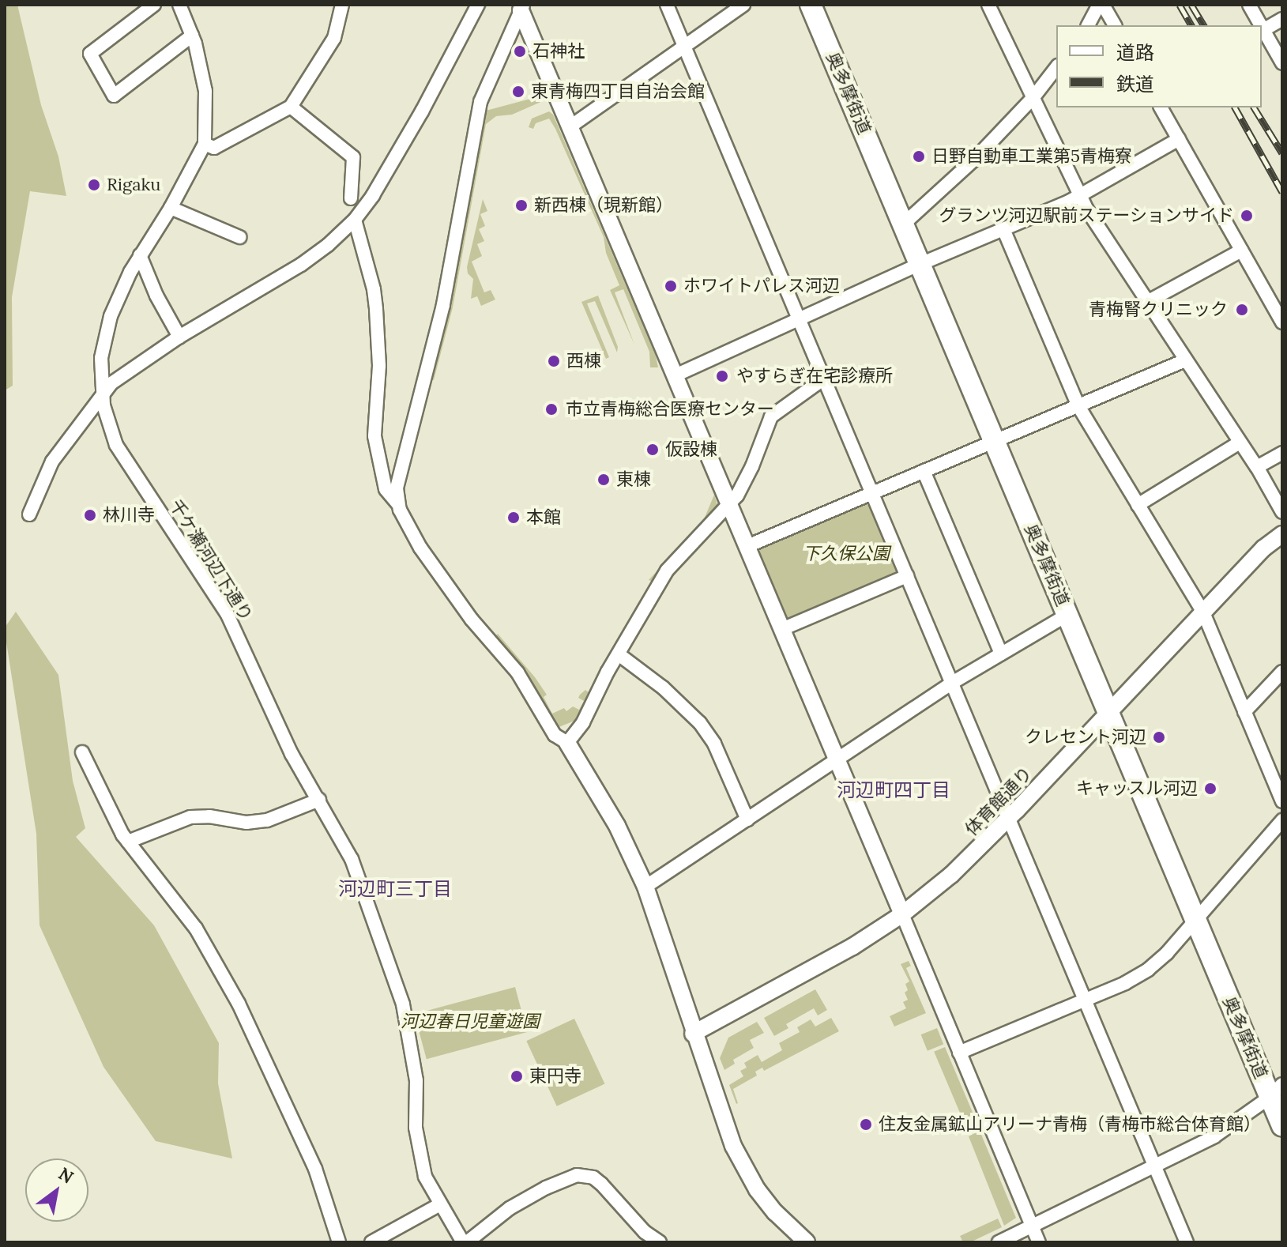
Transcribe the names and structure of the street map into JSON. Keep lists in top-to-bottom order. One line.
{"streets":{"main road":["奥多摩街道"],"street":["千ケ瀬河辺下通り","体育館通り"]},"crossings":[["奥多摩街道","体育館通り"]],"districts":["河辺町四丁目","河辺町三丁目"],"parks":["下久保公園","河辺春日児童遊園"],"places":["石神社","東青梅四丁目自治会館","日野自動車工業第5青梅寮","Rigaku","新西棟（現新館）","グランツ河辺駅前ステーションサイド","ホワイトパレス河辺","青梅腎クリニック","西棟","やすらぎ在宅診療所","市立青梅総合医療センター","仮設棟","東棟","林川寺","本館","クレセント河辺","キャッスル河辺","東円寺","住友金属鉱山アリーナ青梅（青梅市総合体育館）"],"legend":["道路","鉄道"],"north":"top right"}
